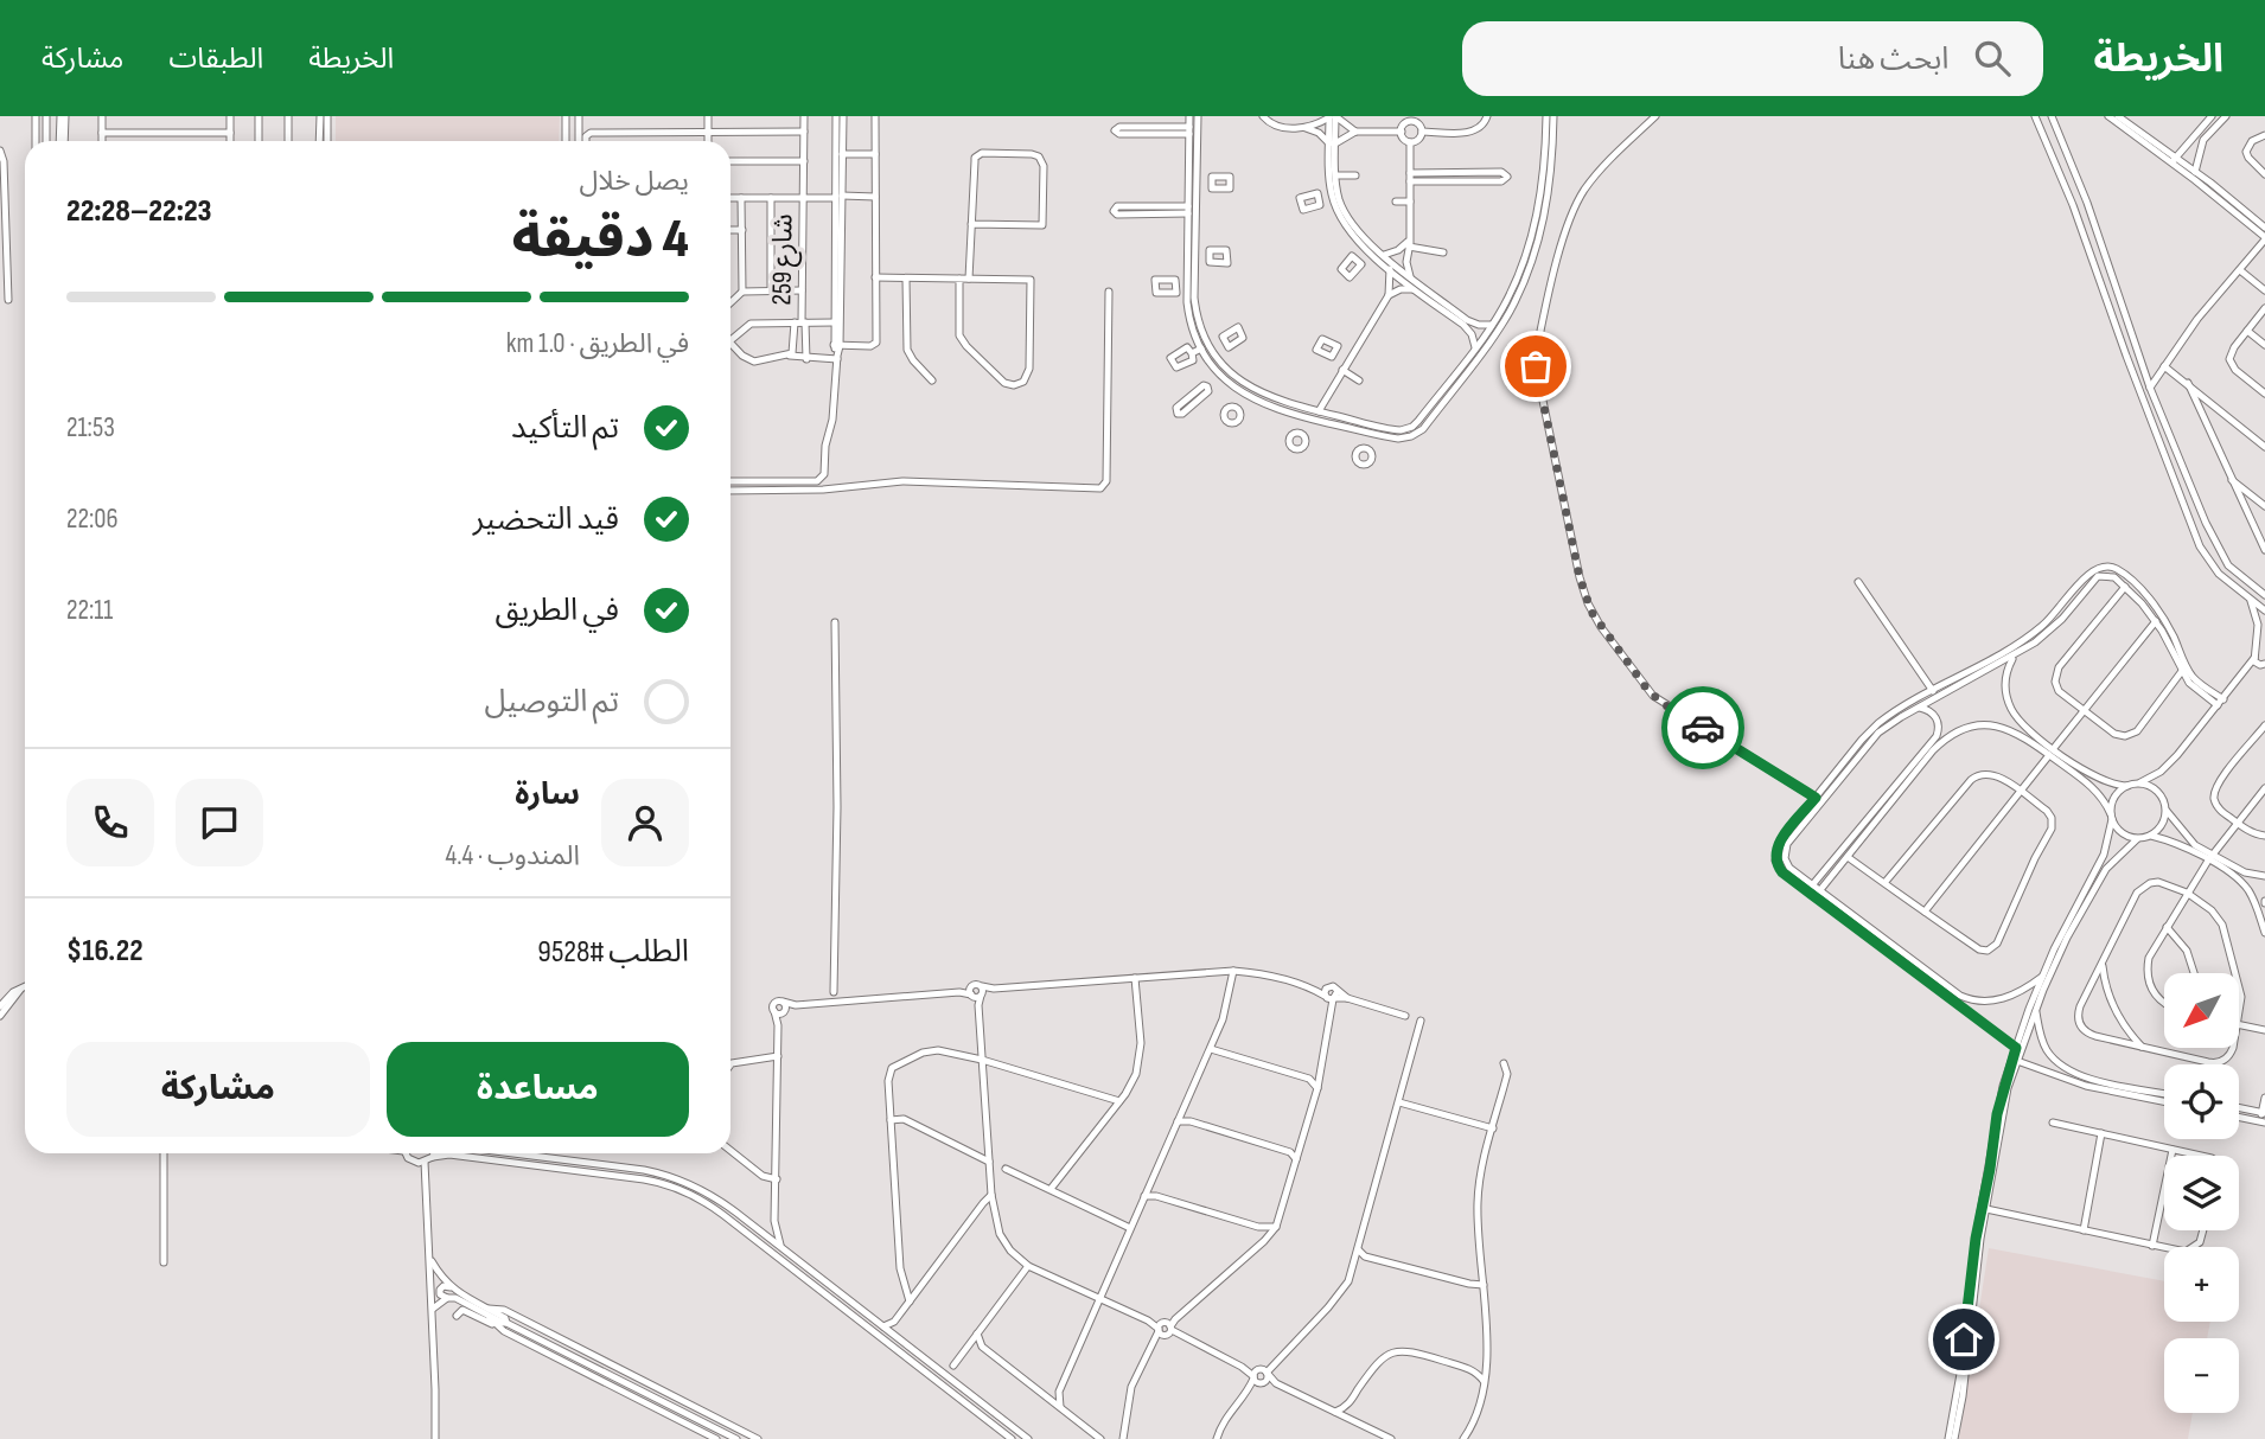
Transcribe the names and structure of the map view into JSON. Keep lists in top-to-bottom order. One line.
{"streets":{"street":["شارع 259"]},"north":"bottom left","page":{"header":"الخريطة","search":"ابحث هنا","nav":["الخريطة","الطبقات","مشاركة"],"heading":["4 دقيقة","يصل خلال","22:23–22:28"],"panel":["سارة","المندوب · 4.4","الطلب #9528","$16.22"],"bar":"في الطريق · 1.0 km","list":[["تم التأكيد","21:53"],["قيد التحضير","22:06"],["في الطريق","22:11"],"تم التوصيل"],"map_buttons":["+","−"],"buttons":["مساعدة","مشاركة"]}}
